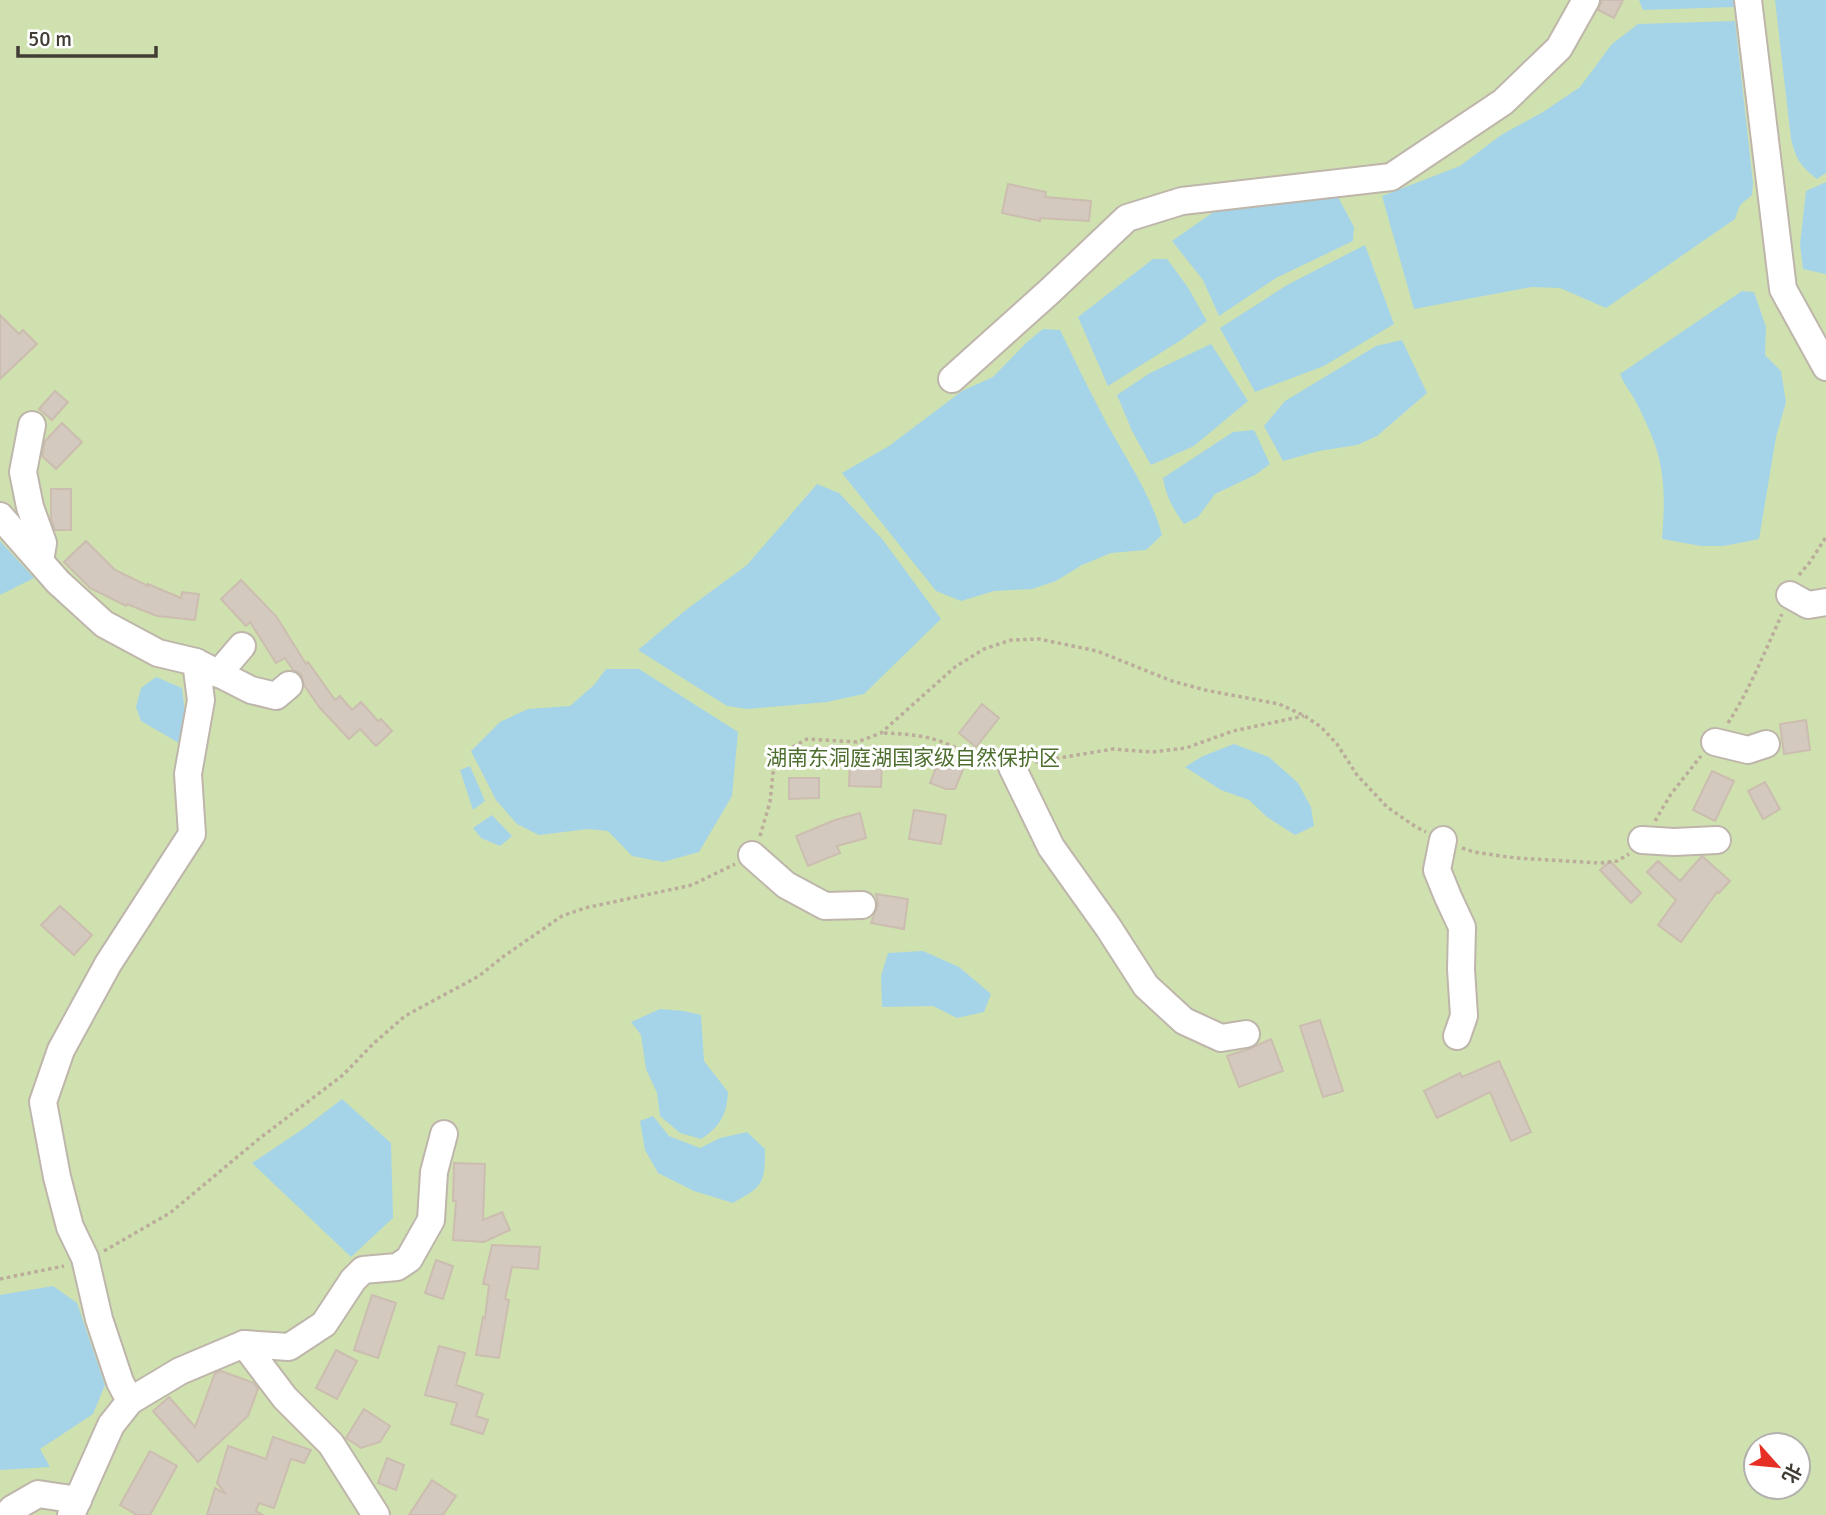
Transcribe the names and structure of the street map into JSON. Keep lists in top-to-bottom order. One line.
{"parks":["湖南东洞庭湖国家级自然保护区"],"scale_bar":"50 m","north":"bottom right"}
